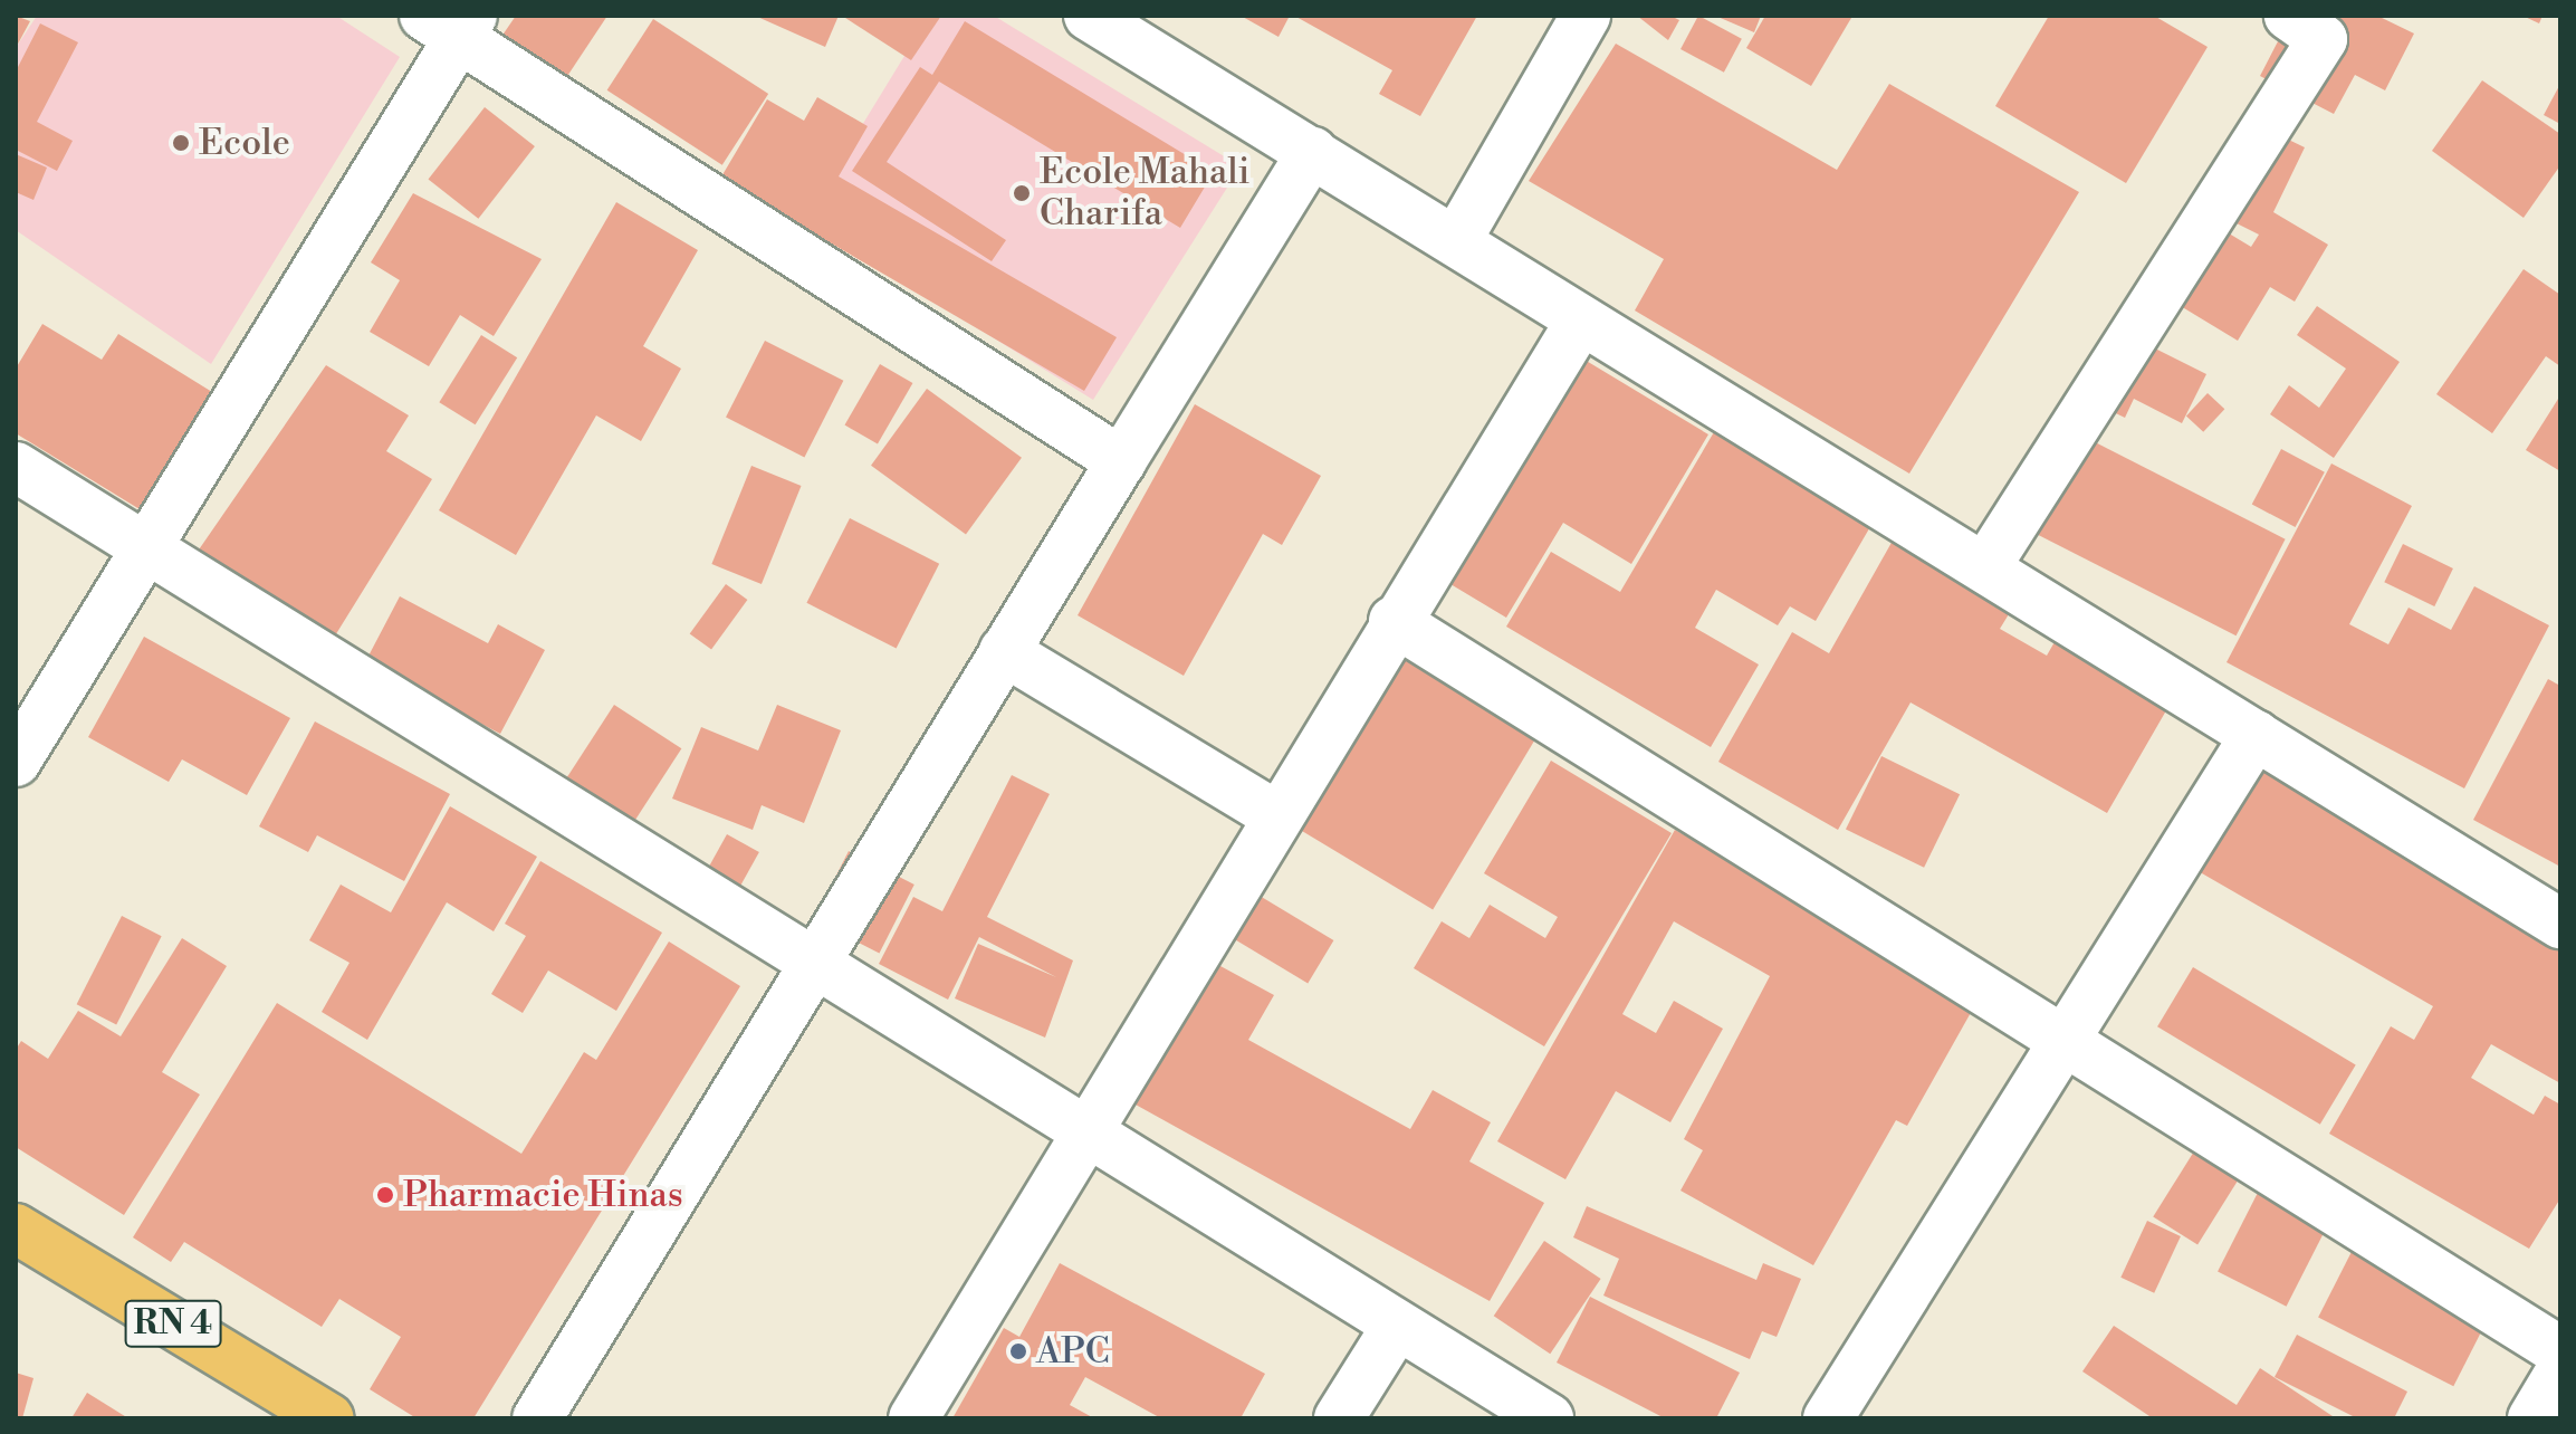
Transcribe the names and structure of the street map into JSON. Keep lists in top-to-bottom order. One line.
{"streets":{"main road":["RN 4"]},"places":["Ecole","Ecole Mahali Charifa","Pharmacie Hinas","APC"]}
